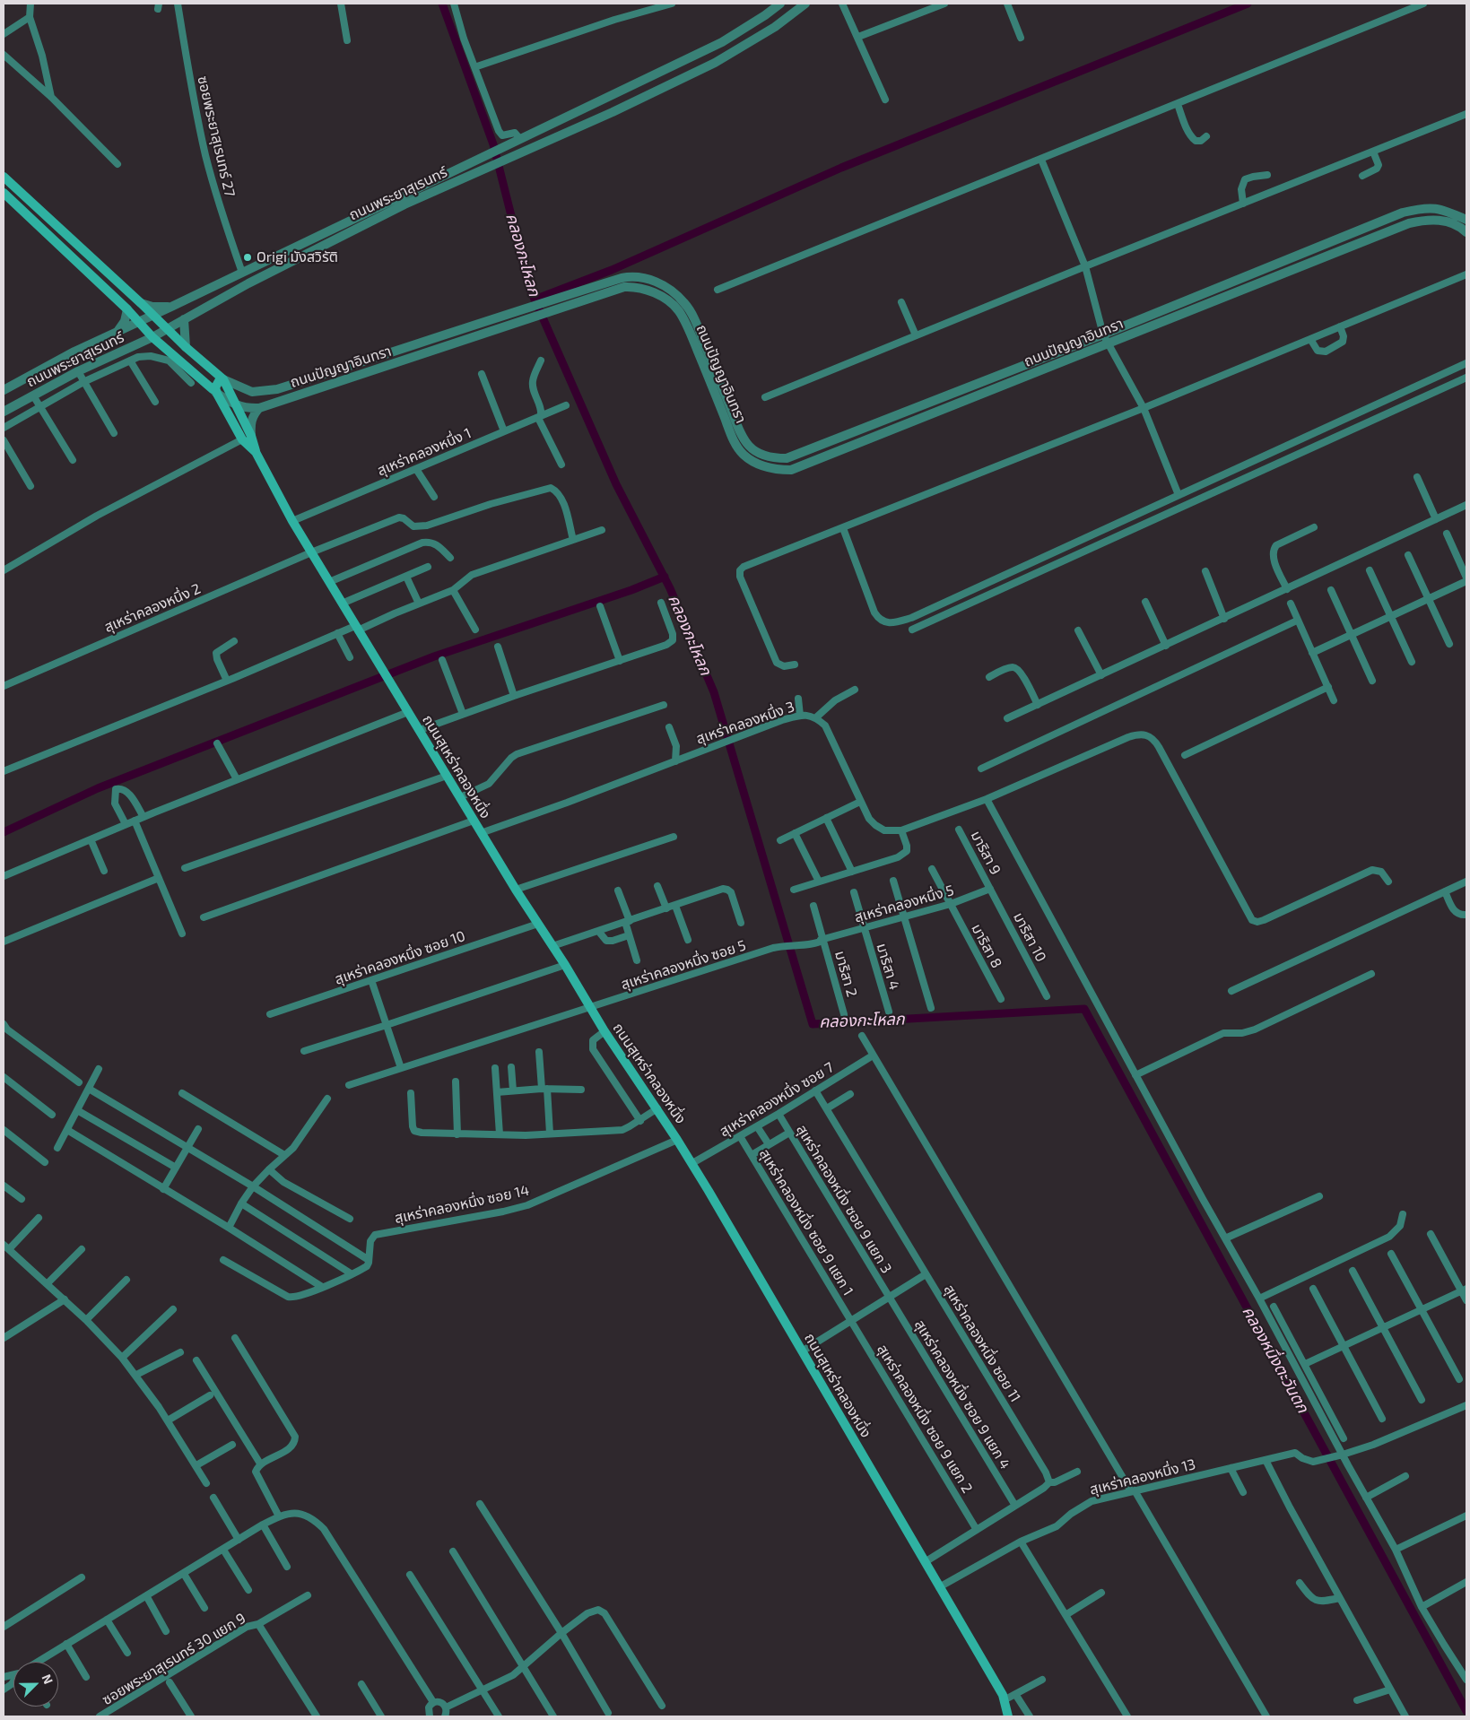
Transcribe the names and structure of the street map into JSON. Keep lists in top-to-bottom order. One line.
{"streets":{"main road":["ถนนปัญญาอินทรา","ถนนสุเหร่าคลองหนึ่ง"],"street":["ซอยพระยาสุเรนทร์ 27","ถนนพระยาสุเรนทร์","สุเหร่าคลองหนึ่ง 1","สุเหร่าคลองหนึ่ง 2","สุเหร่าคลองหนึ่ง 3","มาริสา 9","สุเหร่าคลองหนึ่ง 5","มาริสา 10","มาริสา 8","สุเหร่าคลองหนึ่ง ซอย 10","สุเหร่าคลองหนึ่ง ซอย 5","มาริสา 4","มาริสา 2","สุเหร่าคลองหนึ่ง ซอย 7","สุเหร่าคลองหนึ่ง ซอย 9 แยก 3","สุเหร่าคลองหนึ่ง ซอย 14","สุเหร่าคลองหนึ่ง ซอย 9 แยก 1","สุเหร่าคลองหนึ่ง ซอย 11","สุเหร่าคลองหนึ่ง ซอย 9 แยก 4","สุเหร่าคลองหนึ่ง ซอย 9 แยก 2","สุเหร่าคลองหนึ่ง 13","ซอยพระยาสุเรนทร์ 30 แยก 9"]},"crossings":[["ซอยพระยาสุเรนทร์ 27","ถนนพระยาสุเรนทร์"],["ถนนพระยาสุเรนทร์","ถนนปัญญาอินทรา"],["ถนนปัญญาอินทรา","ถนนสุเหร่าคลองหนึ่ง"],["สุเหร่าคลองหนึ่ง 1","ถนนสุเหร่าคลองหนึ่ง"],["สุเหร่าคลองหนึ่ง 2","ถนนสุเหร่าคลองหนึ่ง"],["สุเหร่าคลองหนึ่ง 3","ถนนสุเหร่าคลองหนึ่ง"],["ถนนสุเหร่าคลองหนึ่ง","สุเหร่าคลองหนึ่ง ซอย 10"],["ถนนสุเหร่าคลองหนึ่ง","สุเหร่าคลองหนึ่ง ซอย 5"],["ถนนสุเหร่าคลองหนึ่ง","สุเหร่าคลองหนึ่ง ซอย 7"],["ถนนสุเหร่าคลองหนึ่ง","สุเหร่าคลองหนึ่ง ซอย 14"],["ถนนสุเหร่าคลองหนึ่ง","สุเหร่าคลองหนึ่ง 13"],["มาริสา 9","สุเหร่าคลองหนึ่ง 5"],["มาริสา 9","มาริสา 10"],["สุเหร่าคลองหนึ่ง 5","มาริสา 10"],["สุเหร่าคลองหนึ่ง 5","มาริสา 8"],["สุเหร่าคลองหนึ่ง 5","สุเหร่าคลองหนึ่ง ซอย 5"],["สุเหร่าคลองหนึ่ง 5","มาริสา 4"],["สุเหร่าคลองหนึ่ง 5","มาริสา 2"],["สุเหร่าคลองหนึ่ง ซอย 7","สุเหร่าคลองหนึ่ง ซอย 9 แยก 3"],["สุเหร่าคลองหนึ่ง ซอย 7","สุเหร่าคลองหนึ่ง ซอย 9 แยก 1"],["สุเหร่าคลองหนึ่ง ซอย 7","สุเหร่าคลองหนึ่ง ซอย 11"],["สุเหร่าคลองหนึ่ง ซอย 9 แยก 3","สุเหร่าคลองหนึ่ง ซอย 9 แยก 4"],["สุเหร่าคลองหนึ่ง ซอย 9 แยก 1","สุเหร่าคลองหนึ่ง ซอย 9 แยก 2"]],"water":["คลองกะโหลก","คลองหนึ่งตะวันตก"],"places":["Origi มังสวิรัติ"],"north":"top right"}
